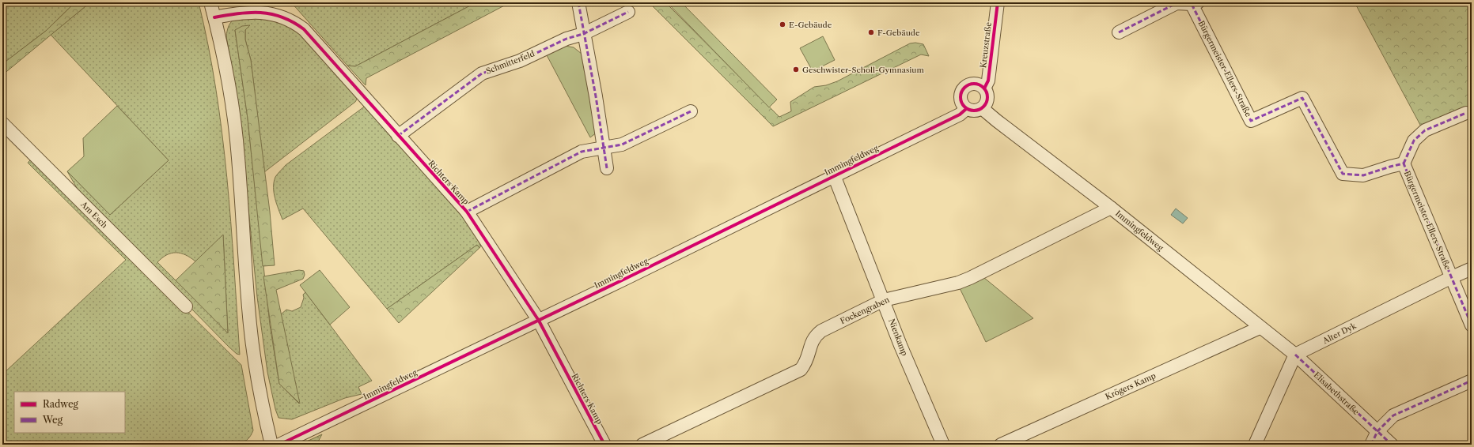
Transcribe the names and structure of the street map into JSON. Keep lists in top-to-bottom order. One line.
{"streets":{"street":["Kreuzstraße","Schmitterfeld","Bürgermeister-Ellers-Straße","Immingfeldweg","Richters Kamp","Am Esch","Fockengraben","Alter Dyk","Nienkamp","Krögers Kamp","Elisabethstraße"]},"crossings":[["Kreuzstraße","Immingfeldweg"],["Schmitterfeld","Richters Kamp"],["Bürgermeister-Ellers-Straße","Alter Dyk"],["Immingfeldweg","Richters Kamp"],["Immingfeldweg","Fockengraben"],["Immingfeldweg","Alter Dyk"],["Immingfeldweg","Nienkamp"],["Immingfeldweg","Krögers Kamp"],["Immingfeldweg","Elisabethstraße"],["Fockengraben","Nienkamp"],["Alter Dyk","Elisabethstraße"]],"places":["E-Gebäude","F-Gebäude","Geschwister-Scholl-Gymnasium"],"legend":["Radweg","Weg"]}
